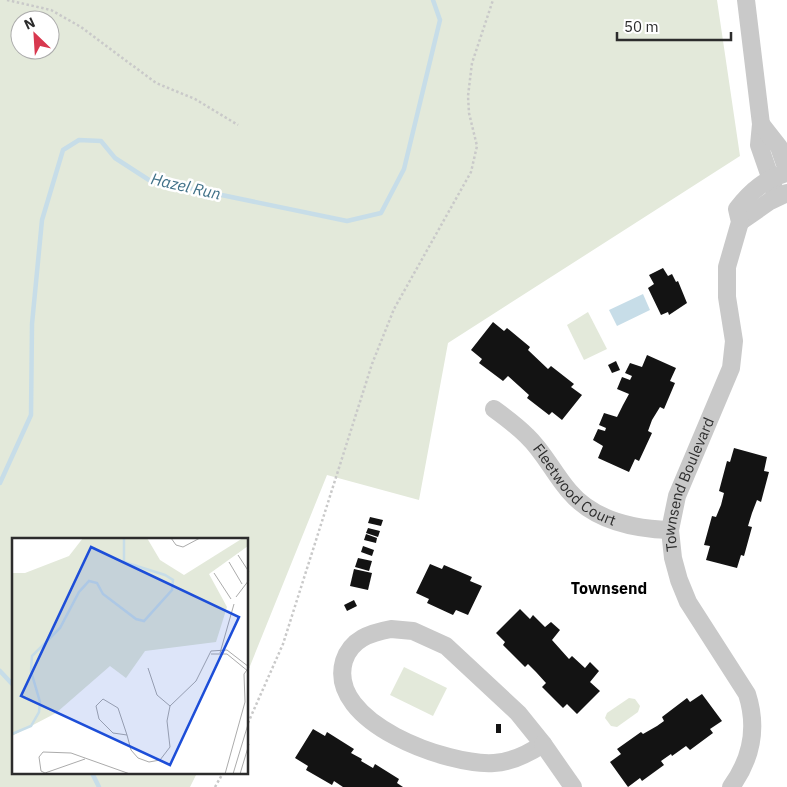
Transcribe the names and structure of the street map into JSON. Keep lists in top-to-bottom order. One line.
{"streets":{"street":["Fleetwood Court","Townsend Boulevard"]},"crossings":[["Fleetwood Court","Townsend Boulevard"]],"districts":["Townsend"],"water":["Hazel Run"],"scale_bar":"50 m","north":"top left"}
